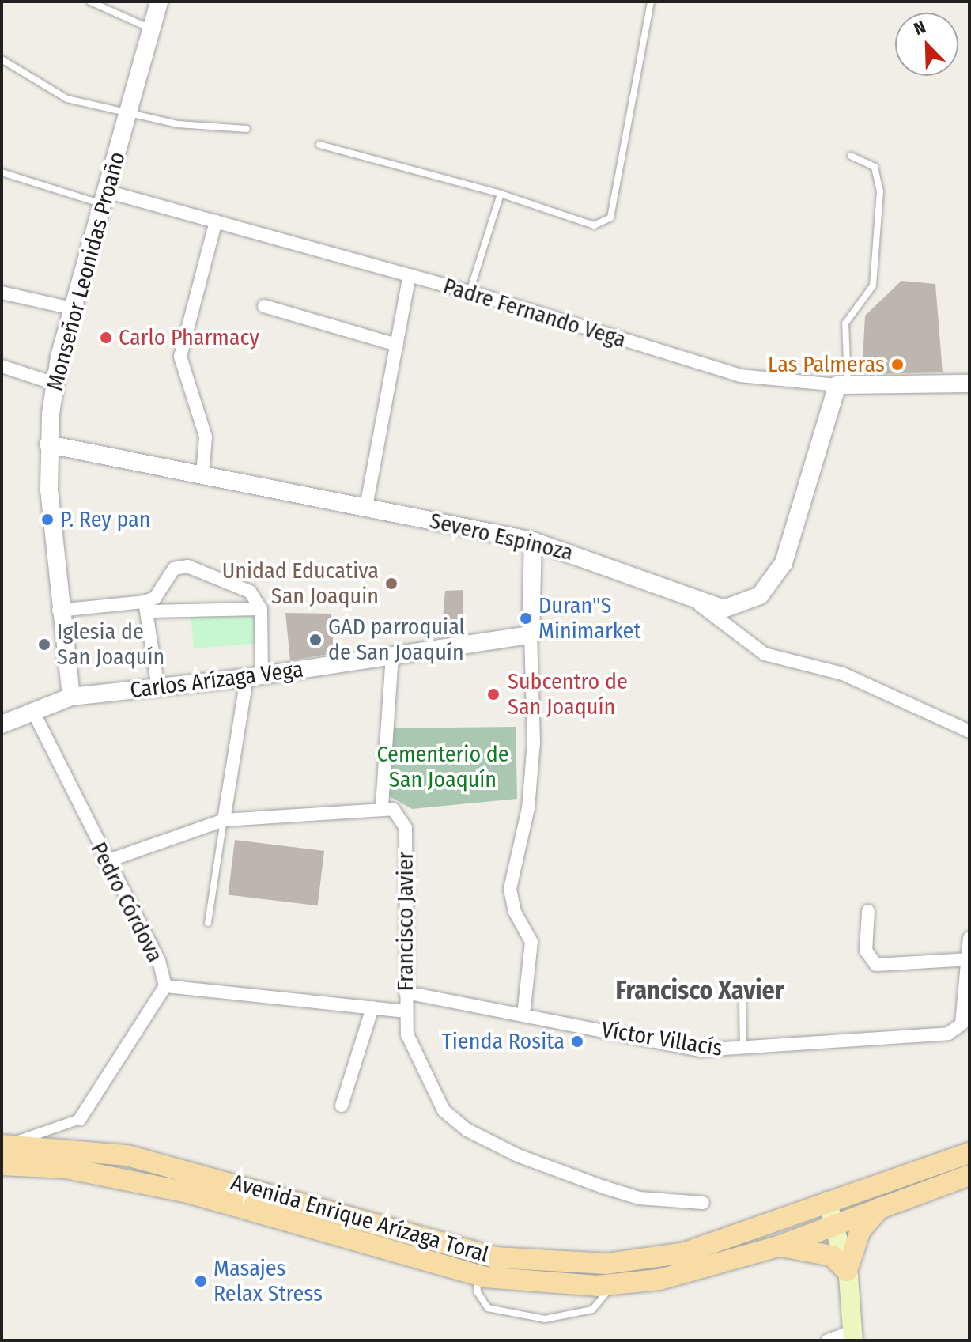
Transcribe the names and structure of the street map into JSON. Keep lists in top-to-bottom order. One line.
{"streets":{"main road":["Avenida Enrique Arízaga Toral"],"street":["Monseñor Leonidas Proaño","Padre Fernando Vega","Severo Espinoza","Carlos Arízaga Vega","Pedro Córdova","Francisco Javier","Víctor Villacís"]},"crossings":[["Monseñor Leonidas Proaño","Padre Fernando Vega"],["Monseñor Leonidas Proaño","Severo Espinoza"],["Monseñor Leonidas Proaño","Carlos Arízaga Vega"],["Padre Fernando Vega","Severo Espinoza"],["Carlos Arízaga Vega","Pedro Córdova"],["Francisco Javier","Víctor Villacís"]],"districts":["Francisco Xavier"],"parks":["Cementerio de San Joaquín"],"places":["Carlo Pharmacy","Las Palmeras","P. Rey pan","Unidad Educativa San Joaquin","Duran\"S Minimarket","GAD parroquial de San Joaquín","Iglesia de San Joaquín","Subcentro de San Joaquín","Tienda Rosita","Masajes Relax Stress"],"north":"top left"}
